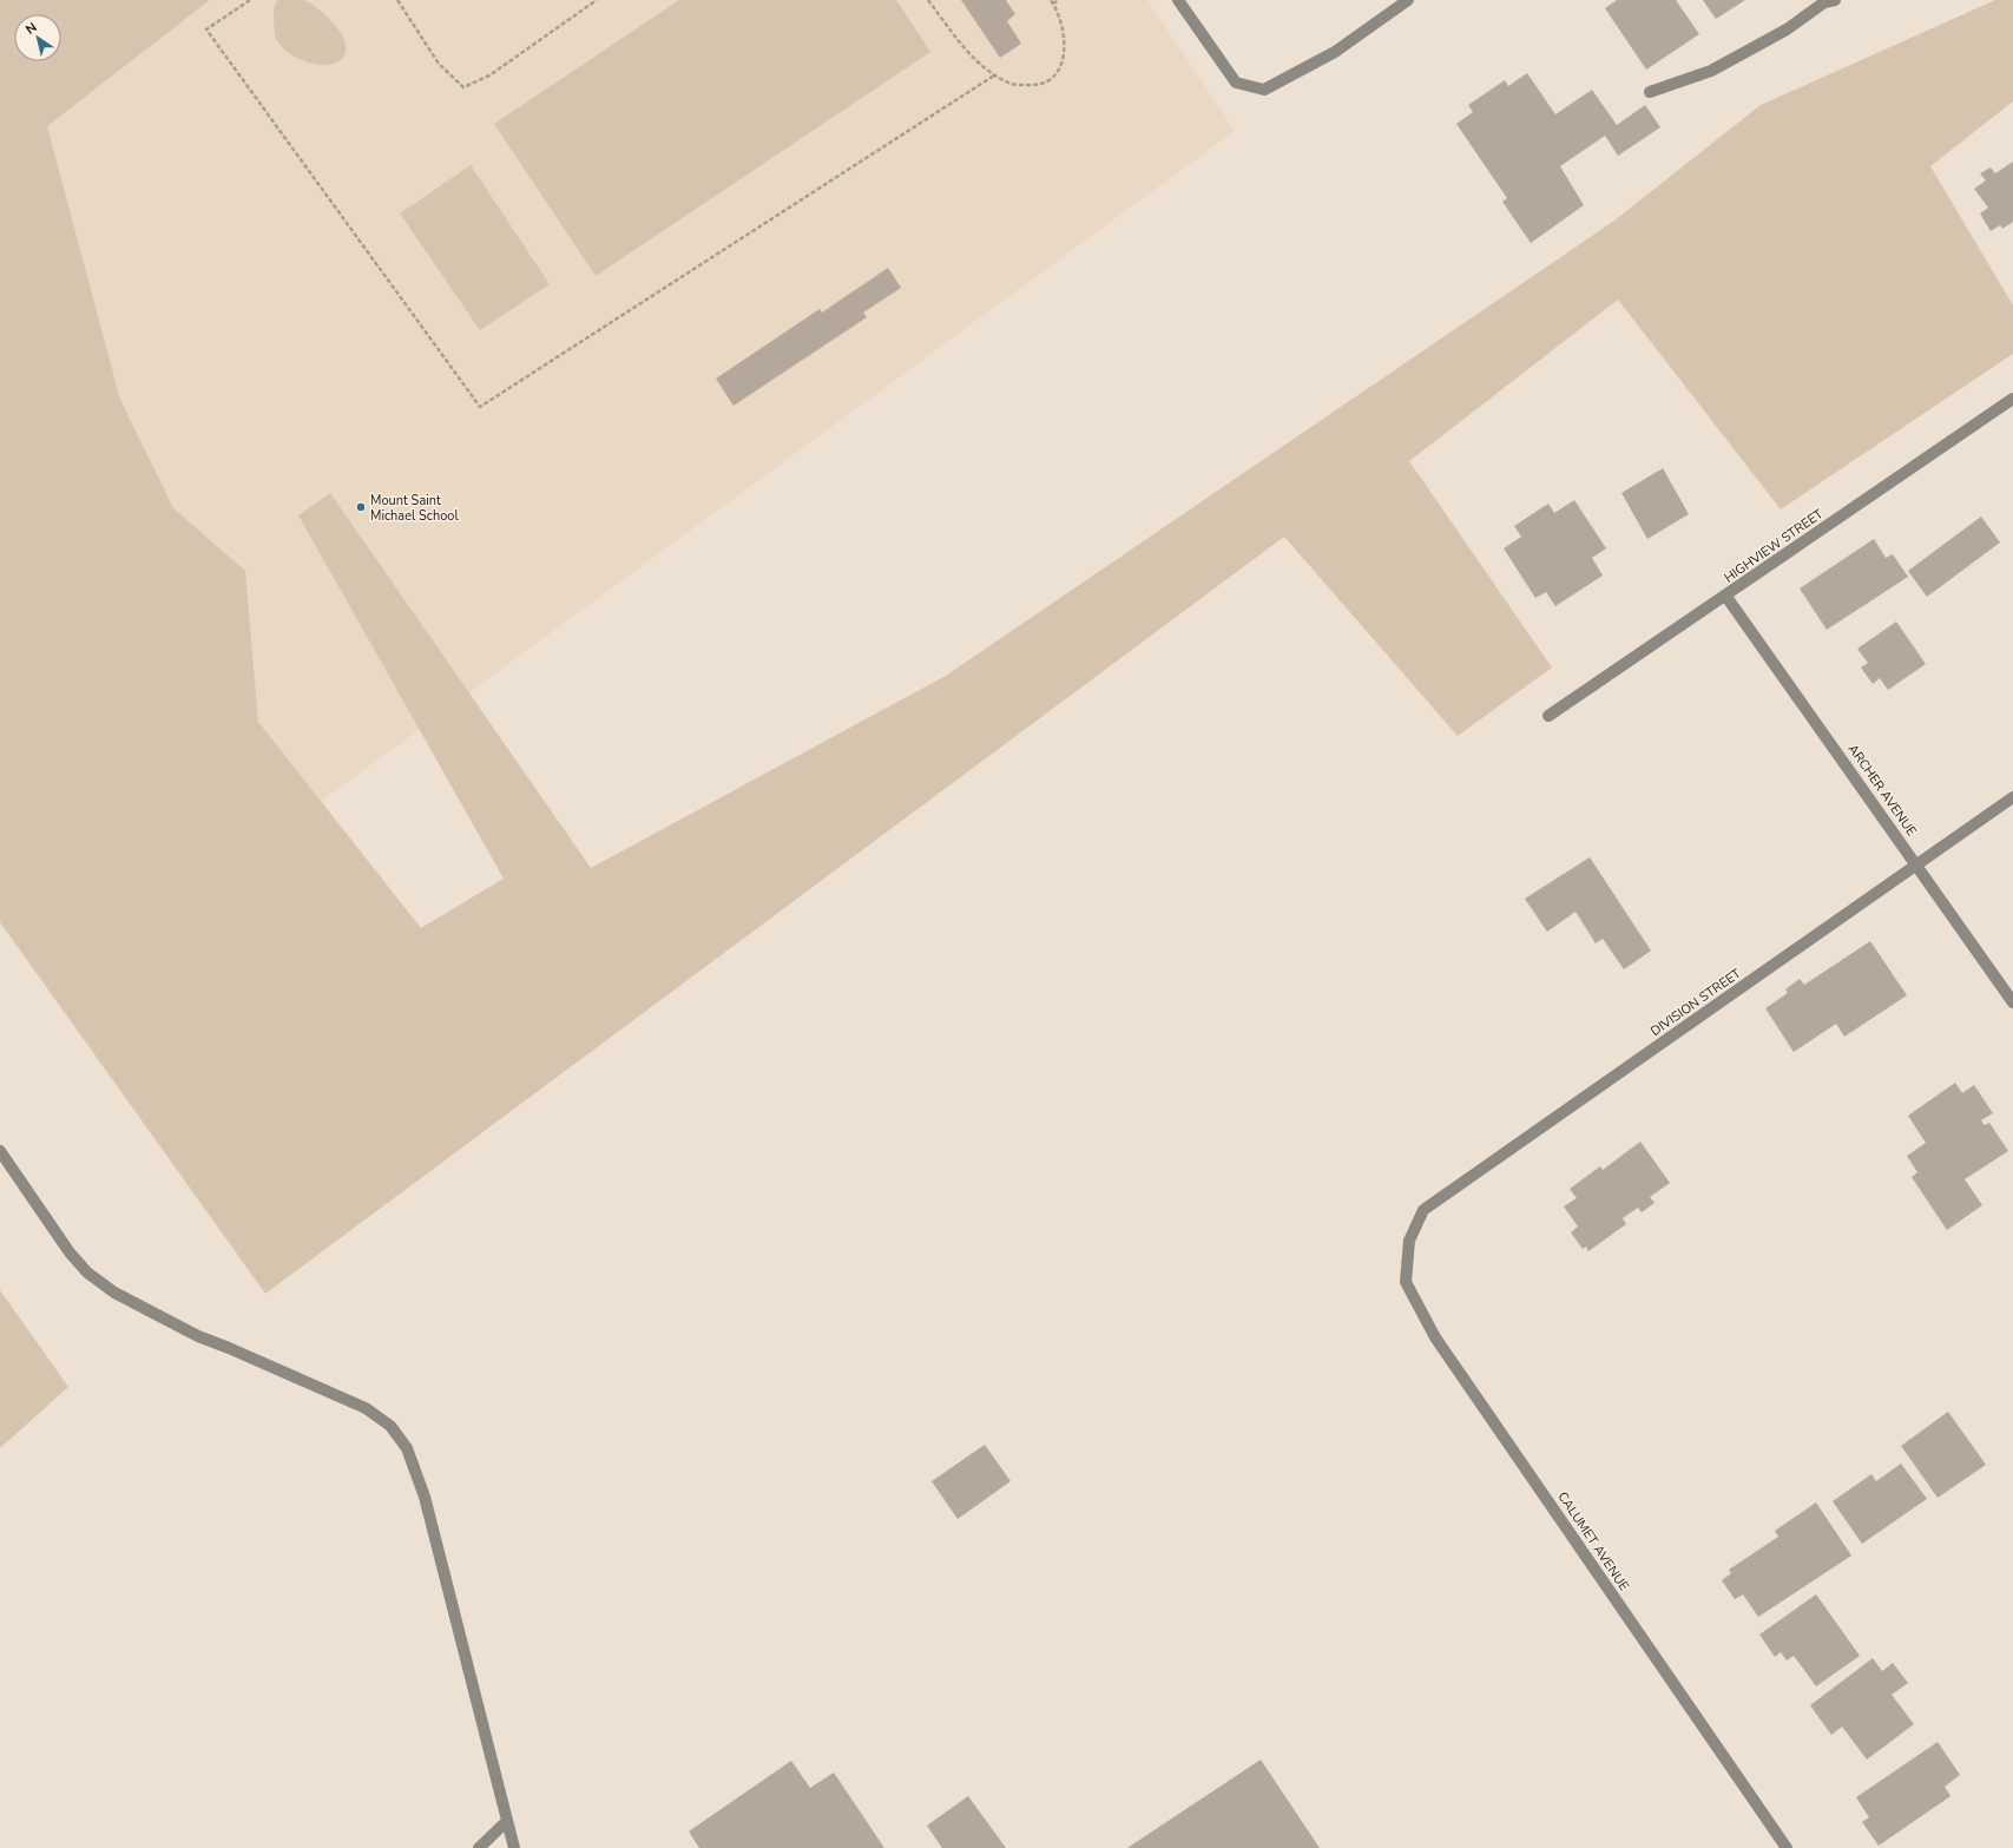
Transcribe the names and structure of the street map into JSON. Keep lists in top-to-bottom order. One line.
{"streets":{"street":["HIGHVIEW STREET","ARCHER AVENUE","DIVISION STREET","CALUMET AVENUE"]},"crossings":[["HIGHVIEW STREET","ARCHER AVENUE"],["ARCHER AVENUE","DIVISION STREET"],["DIVISION STREET","CALUMET AVENUE"]],"places":["Mount Saint Michael School"],"north":"top left"}
